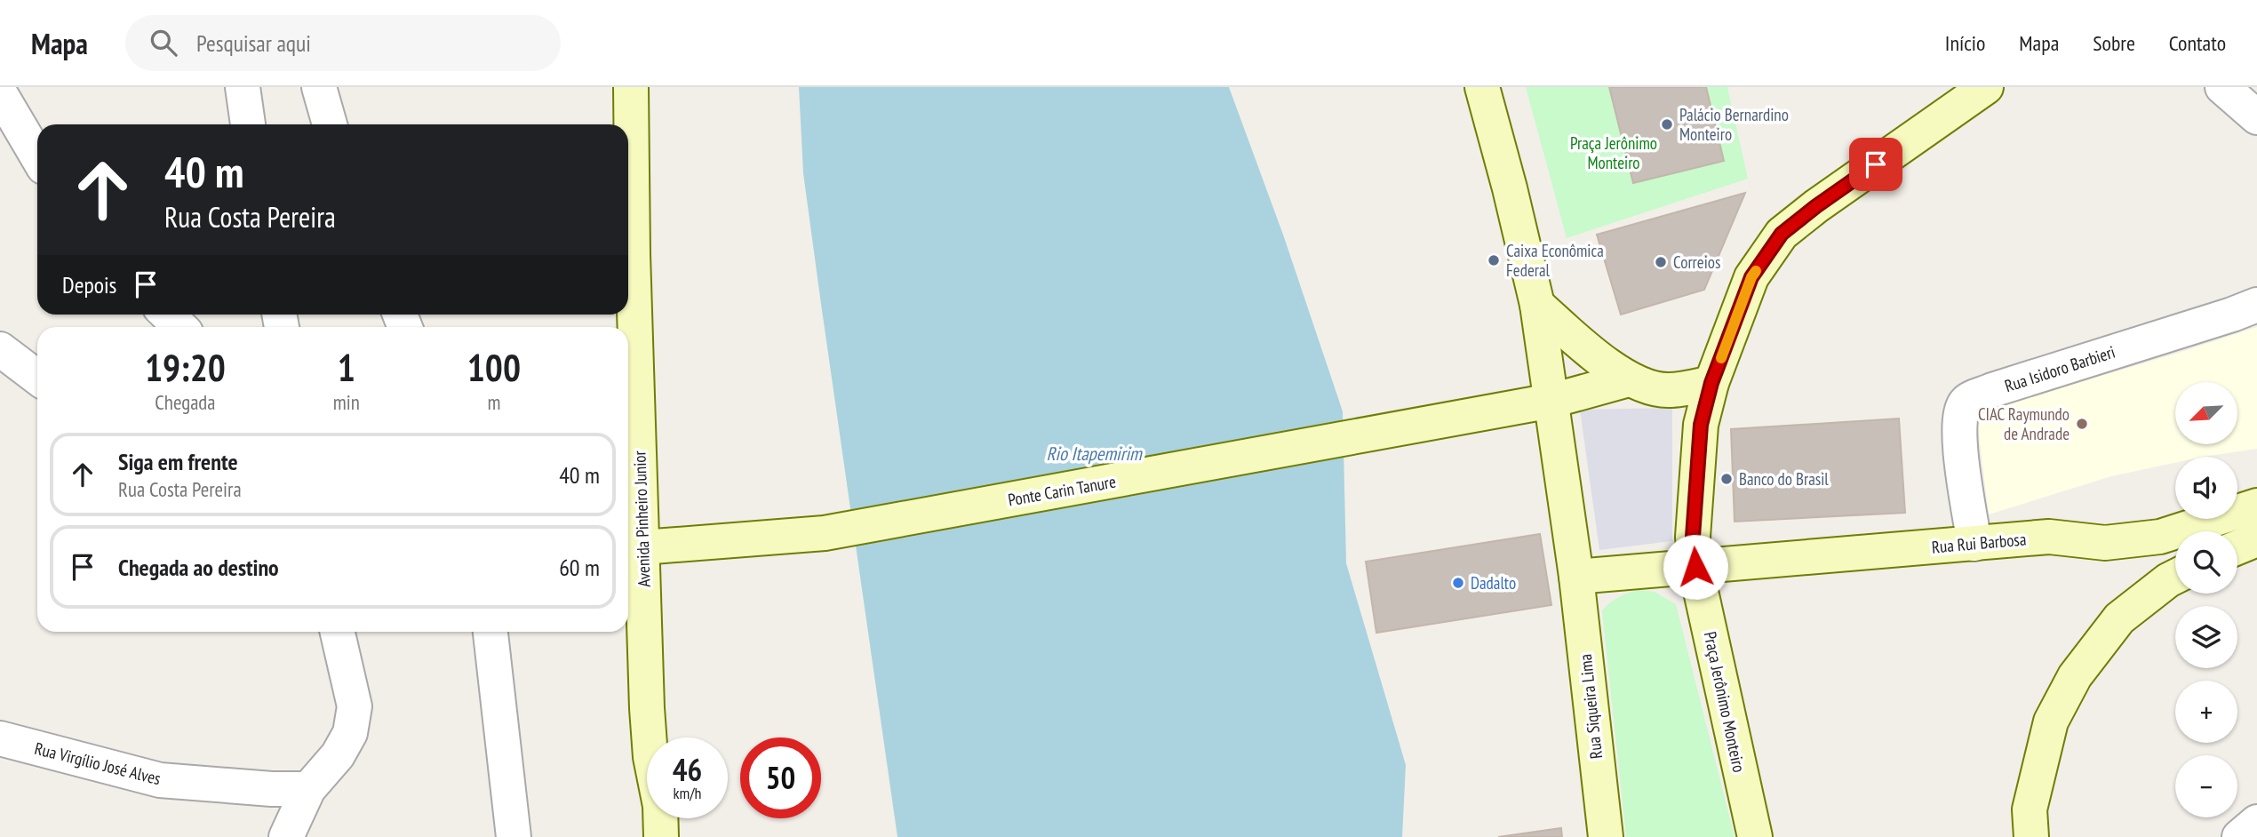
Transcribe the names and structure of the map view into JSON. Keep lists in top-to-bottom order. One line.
{"streets":{"main road":["Ponte Carin Tanure","Avenida Pinheiro Junior","Rua Rui Barbosa","Praça Jerônimo Monteiro","Rua Siqueira Lima"],"street":["Rua Isidoro Barbieri","Rua Virgílio José Alves"]},"crossings":[["Rua Isidoro Barbieri","Rua Rui Barbosa"],["Ponte Carin Tanure","Avenida Pinheiro Junior"],["Rua Rui Barbosa","Praça Jerônimo Monteiro"]],"water":["Rio Itapemirim"],"parks":["Praça Jerônimo Monteiro"],"places":["Palácio Bernardino Monteiro","Caixa Econômica Federal","Correios","CIAC Raymundo de Andrade","Banco do Brasil","Dadalto"],"north":"bottom left","page":{"header":"Mapa","search":"Pesquisar aqui","nav":["Início","Mapa","Sobre","Contato"],"turn":["40 m","Rua Costa Pereira"],"then":"Depois","eta":["19:20","Chegada","1","min","100","m"],"map_buttons":["+","−"],"list":[{"name":"Siga em frente","note":"Rua Costa Pereira","value":"40 m"},{"name":"Chegada ao destino","value":"60 m"}],"speed":"46 km/h","limit":"50"}}
